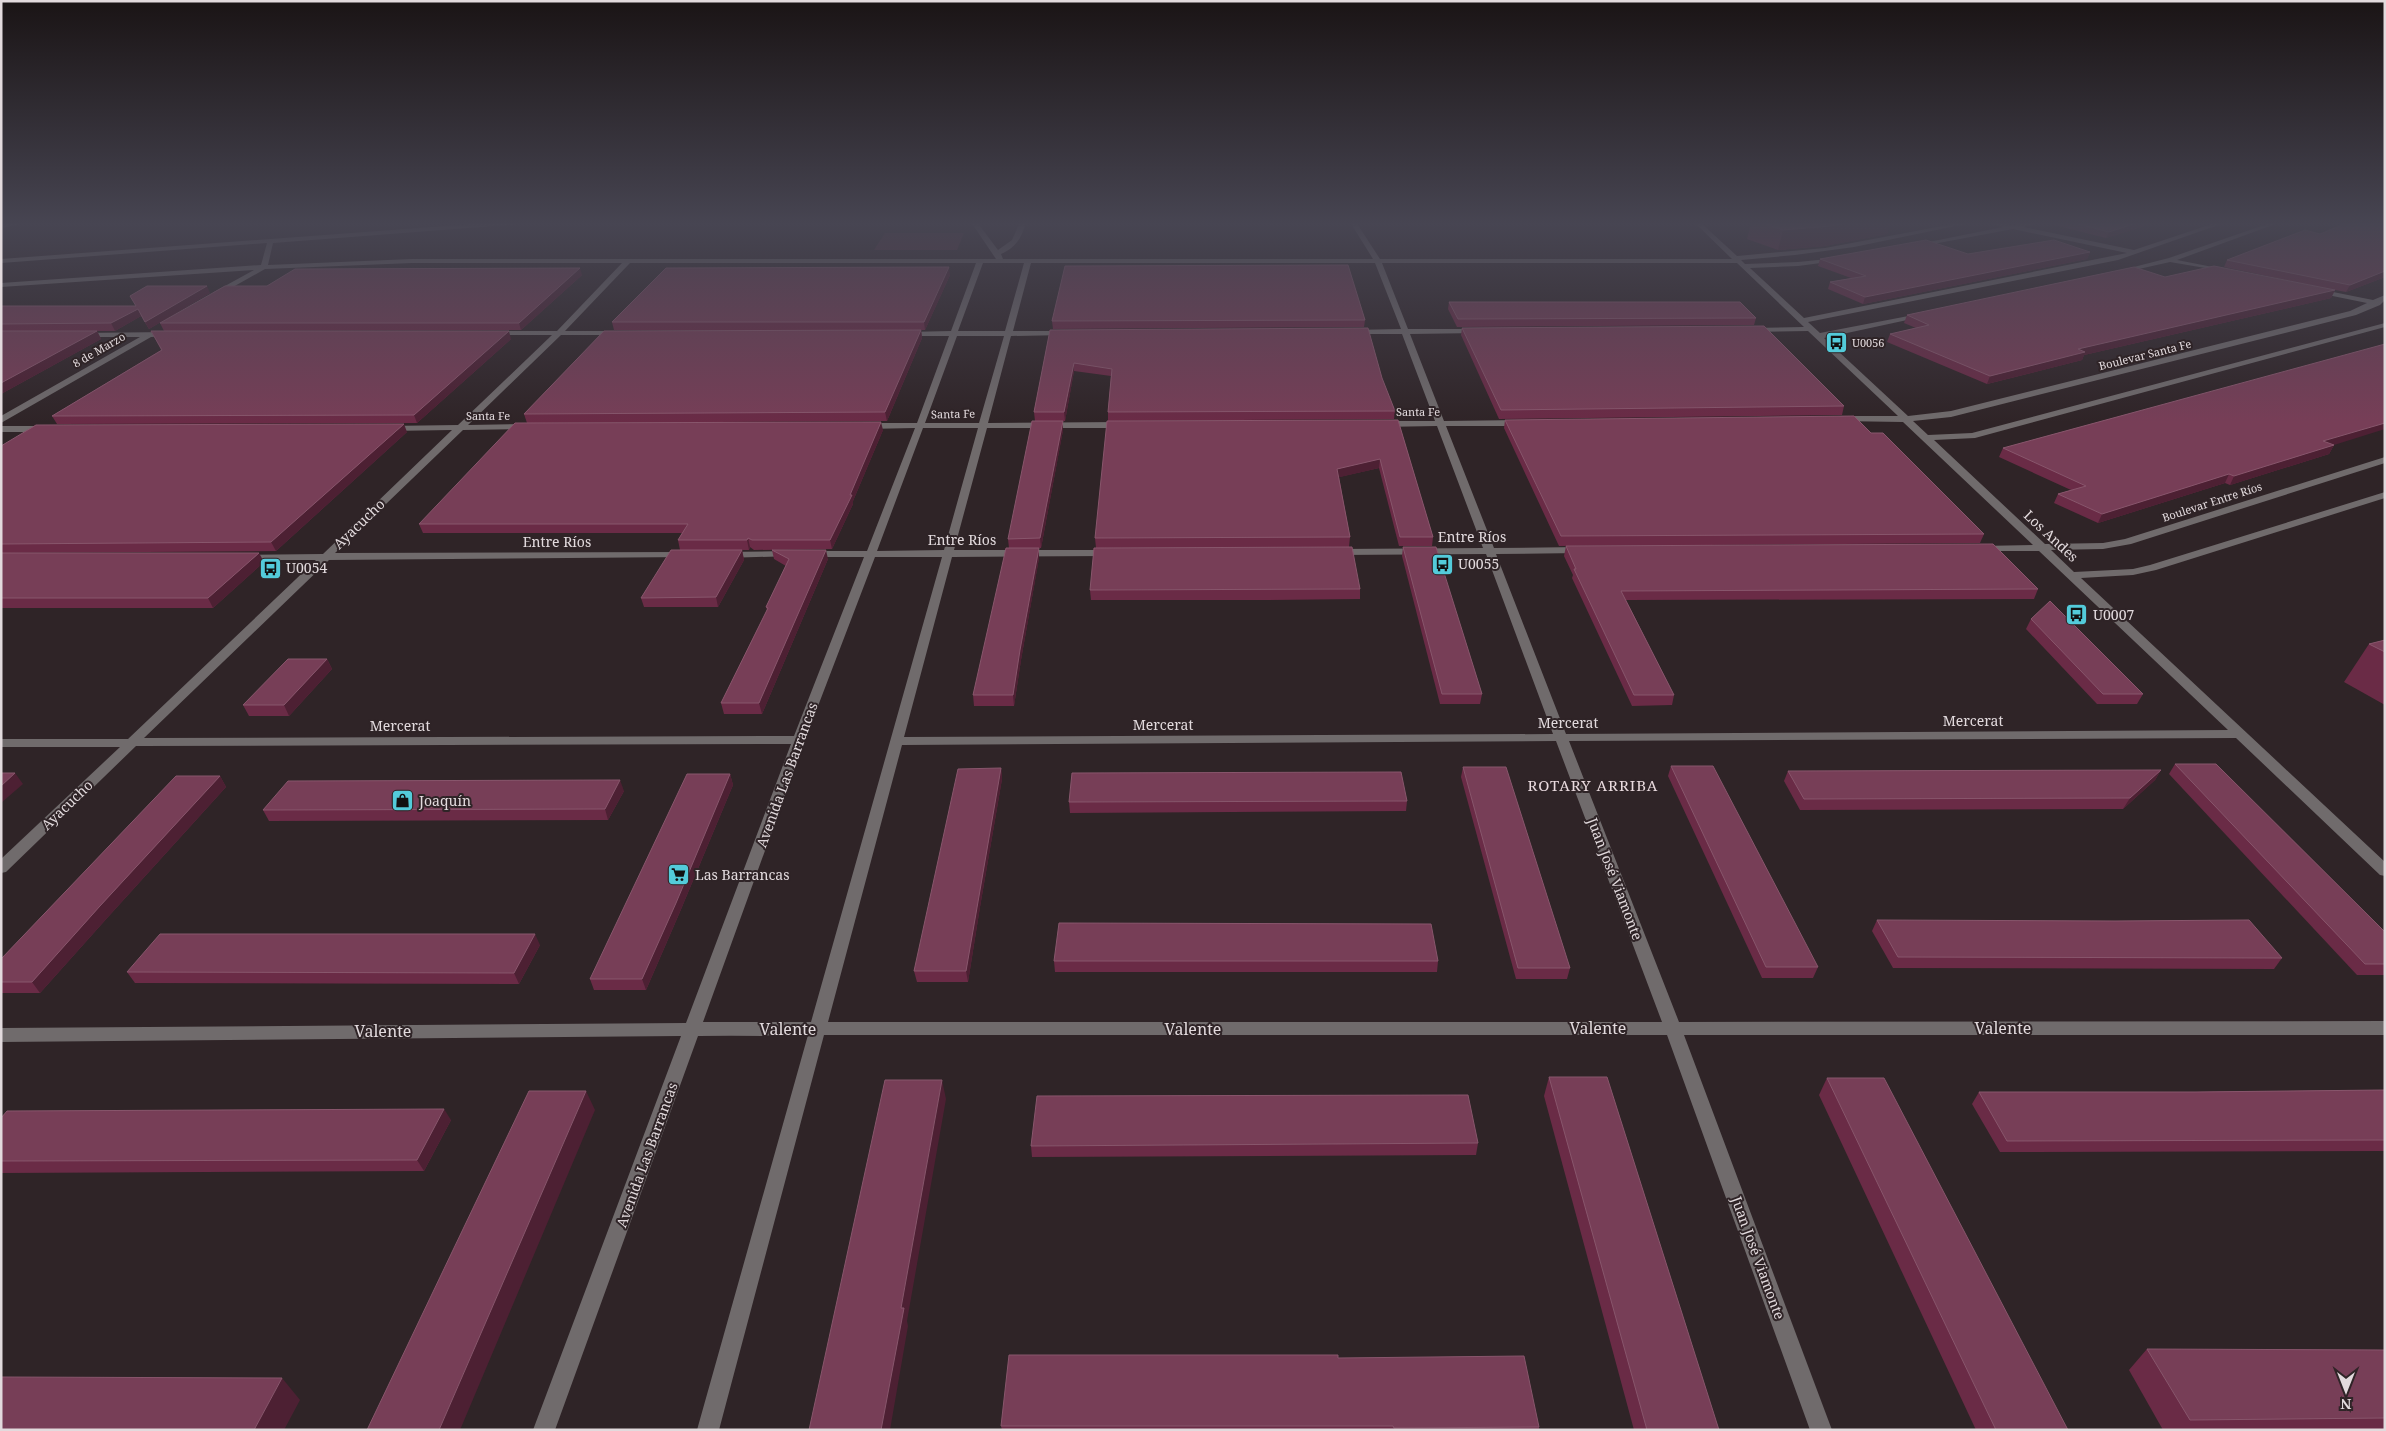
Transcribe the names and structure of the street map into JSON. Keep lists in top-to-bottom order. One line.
{"streets":{"street":["8 de Marzo","Boulevar Santa Fe","Santa Fe","Boulevar Entre Ríos","Ayacucho","Los Andes","Entre Ríos","Mercerat","Avenida Las Barrancas","Juan José Viamonte","Valente"]},"crossings":[["Boulevar Santa Fe","Los Andes"],["Santa Fe","Ayacucho"],["Santa Fe","Avenida Las Barrancas"],["Santa Fe","Juan José Viamonte"],["Boulevar Entre Ríos","Los Andes"],["Ayacucho","Entre Ríos"],["Ayacucho","Mercerat"],["Los Andes","Mercerat"],["Entre Ríos","Avenida Las Barrancas"],["Entre Ríos","Juan José Viamonte"],["Mercerat","Avenida Las Barrancas"],["Mercerat","Juan José Viamonte"],["Avenida Las Barrancas","Valente"],["Juan José Viamonte","Valente"]],"districts":["ROTARY ARRIBA"],"places":{"bus stop":["U0056","U0055","U0054","U0007"],"shop":["Joaquín"],"supermarket":["Las Barrancas"]},"north":"bottom"}
